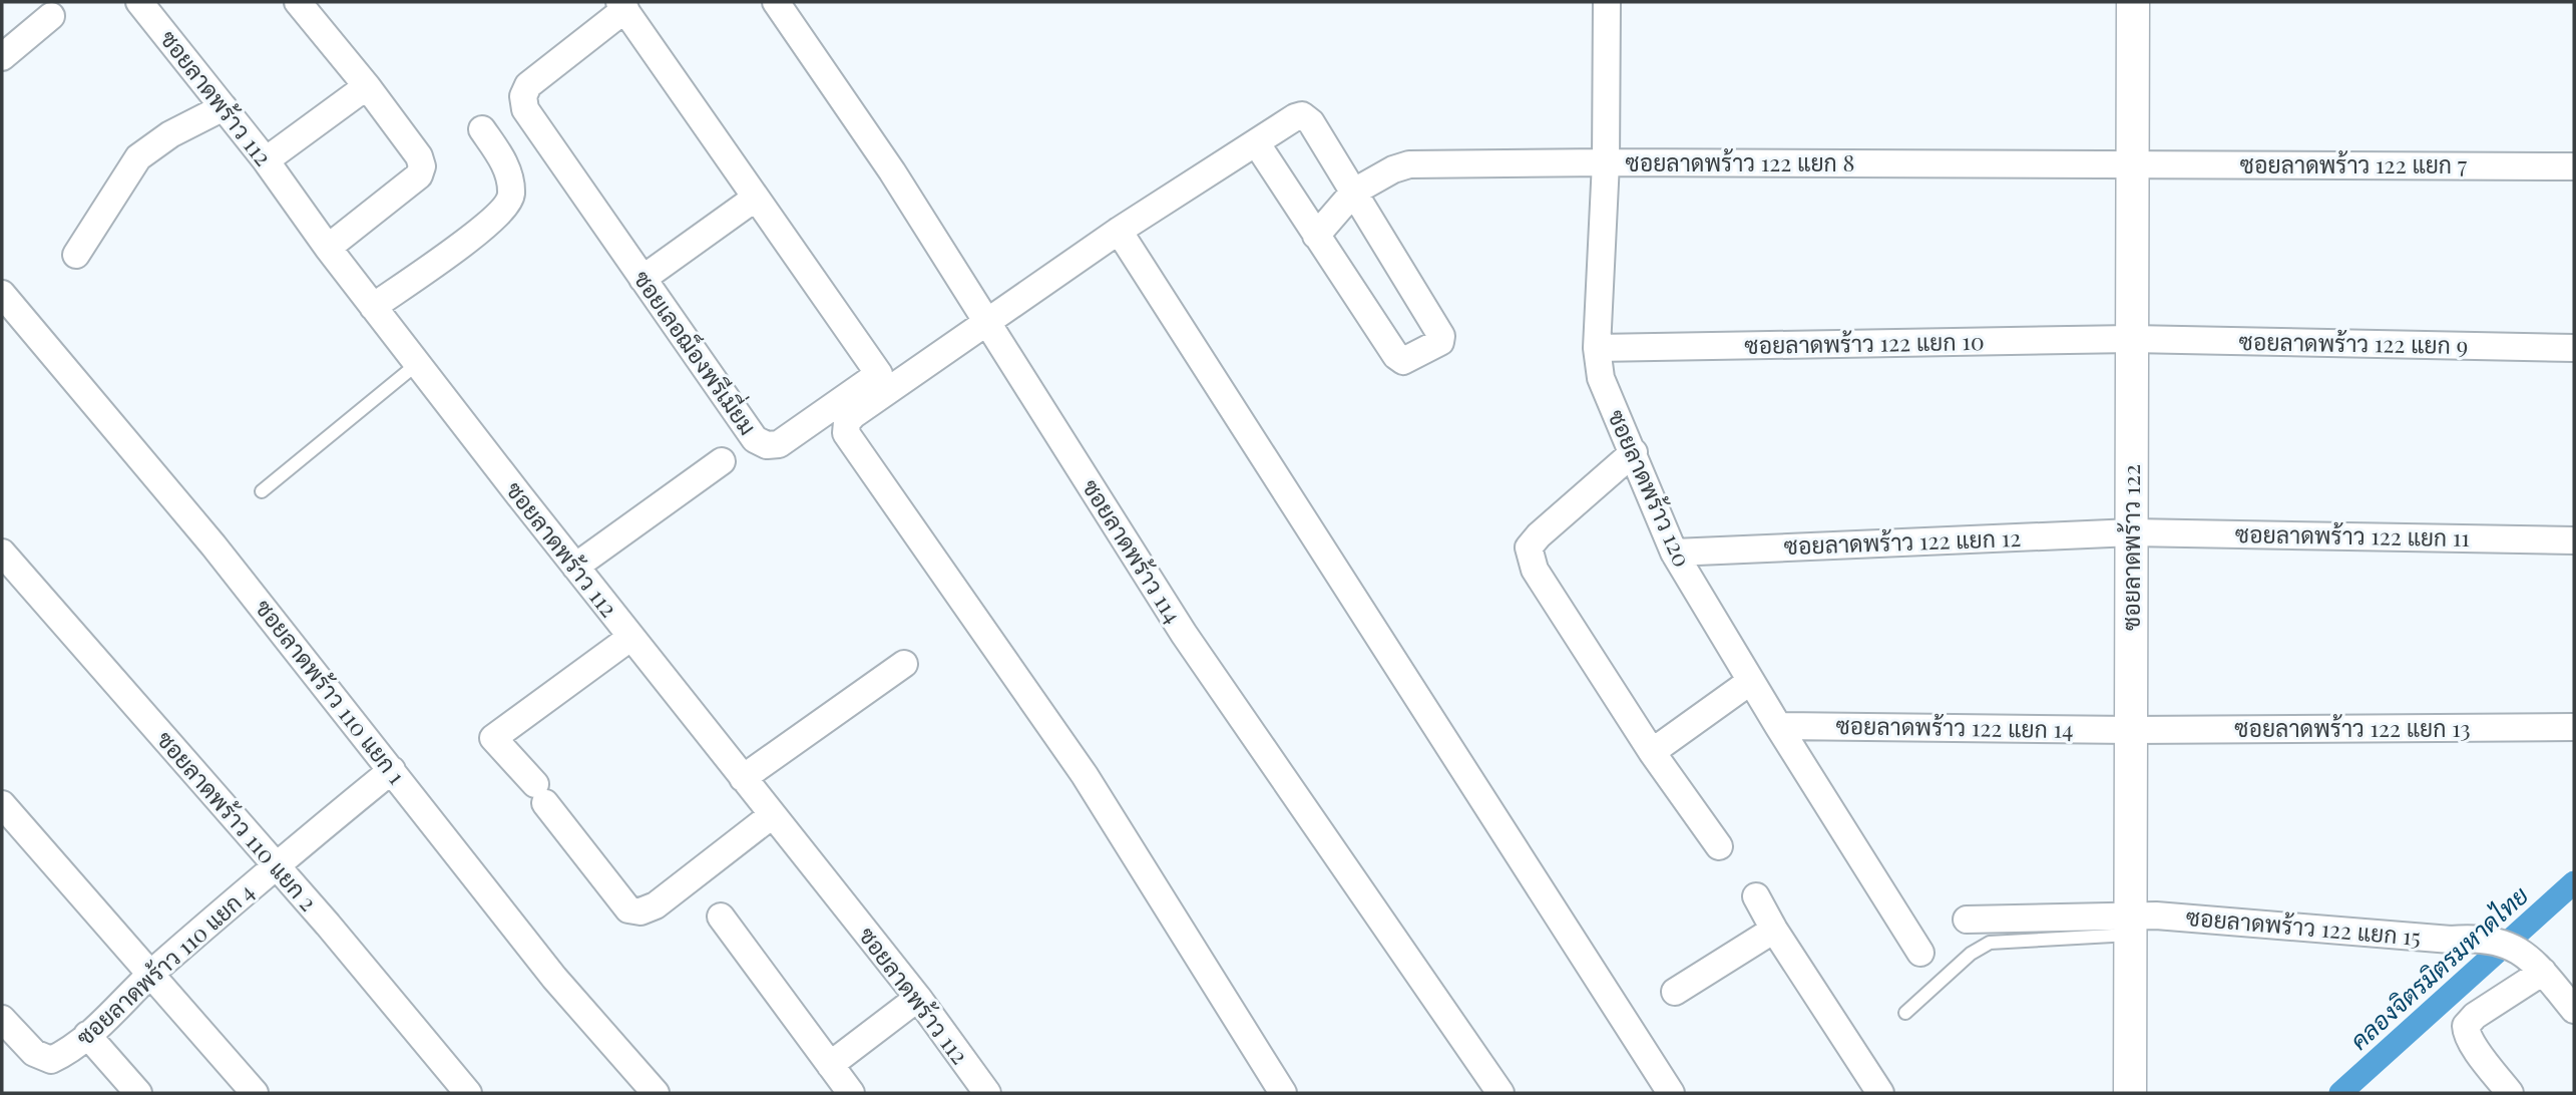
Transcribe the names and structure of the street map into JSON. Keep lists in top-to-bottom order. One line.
{"streets":{"street":["ซอยลาดพร้าว 112","ซอยลาดพร้าว 122 แยก 8","ซอยลาดพร้าว 122 แยก 7","ซอยลาดพร้าว 122 แยก 10","ซอยลาดพร้าว 122 แยก 9","ซอยเลอฌ็องพรีเมี่ยม","ซอยลาดพร้าว 120","ซอยลาดพร้าว 122 แยก 11","ซอยลาดพร้าว 122 แยก 12","ซอยลาดพร้าว 122","ซอยลาดพร้าว 114","ซอยลาดพร้าว 110 แยก 1","ซอยลาดพร้าว 122 แยก 14","ซอยลาดพร้าว 122 แยก 13","ซอยลาดพร้าว 110 แยก 2","ซอยลาดพร้าว 122 แยก 15","ซอยลาดพร้าว 110 แยก 4"]},"crossings":[["ซอยลาดพร้าว 122 แยก 8","ซอยลาดพร้าว 122 แยก 7"],["ซอยลาดพร้าว 122 แยก 8","ซอยลาดพร้าว 120"],["ซอยลาดพร้าว 122 แยก 8","ซอยลาดพร้าว 122"],["ซอยลาดพร้าว 122 แยก 7","ซอยลาดพร้าว 122"],["ซอยลาดพร้าว 122 แยก 10","ซอยลาดพร้าว 122 แยก 9"],["ซอยลาดพร้าว 122 แยก 10","ซอยลาดพร้าว 120"],["ซอยลาดพร้าว 122 แยก 10","ซอยลาดพร้าว 122"],["ซอยลาดพร้าว 122 แยก 9","ซอยลาดพร้าว 122"],["ซอยลาดพร้าว 120","ซอยลาดพร้าว 122 แยก 12"],["ซอยลาดพร้าว 120","ซอยลาดพร้าว 122 แยก 14"],["ซอยลาดพร้าว 122 แยก 11","ซอยลาดพร้าว 122 แยก 12"],["ซอยลาดพร้าว 122 แยก 11","ซอยลาดพร้าว 122"],["ซอยลาดพร้าว 122 แยก 12","ซอยลาดพร้าว 122"],["ซอยลาดพร้าว 122","ซอยลาดพร้าว 122 แยก 14"],["ซอยลาดพร้าว 122","ซอยลาดพร้าว 122 แยก 13"],["ซอยลาดพร้าว 122","ซอยลาดพร้าว 122 แยก 15"],["ซอยลาดพร้าว 110 แยก 1","ซอยลาดพร้าว 110 แยก 4"],["ซอยลาดพร้าว 122 แยก 14","ซอยลาดพร้าว 122 แยก 13"],["ซอยลาดพร้าว 110 แยก 2","ซอยลาดพร้าว 110 แยก 4"]],"water":["คลองจิตรมิตรมหาดไทย"]}
